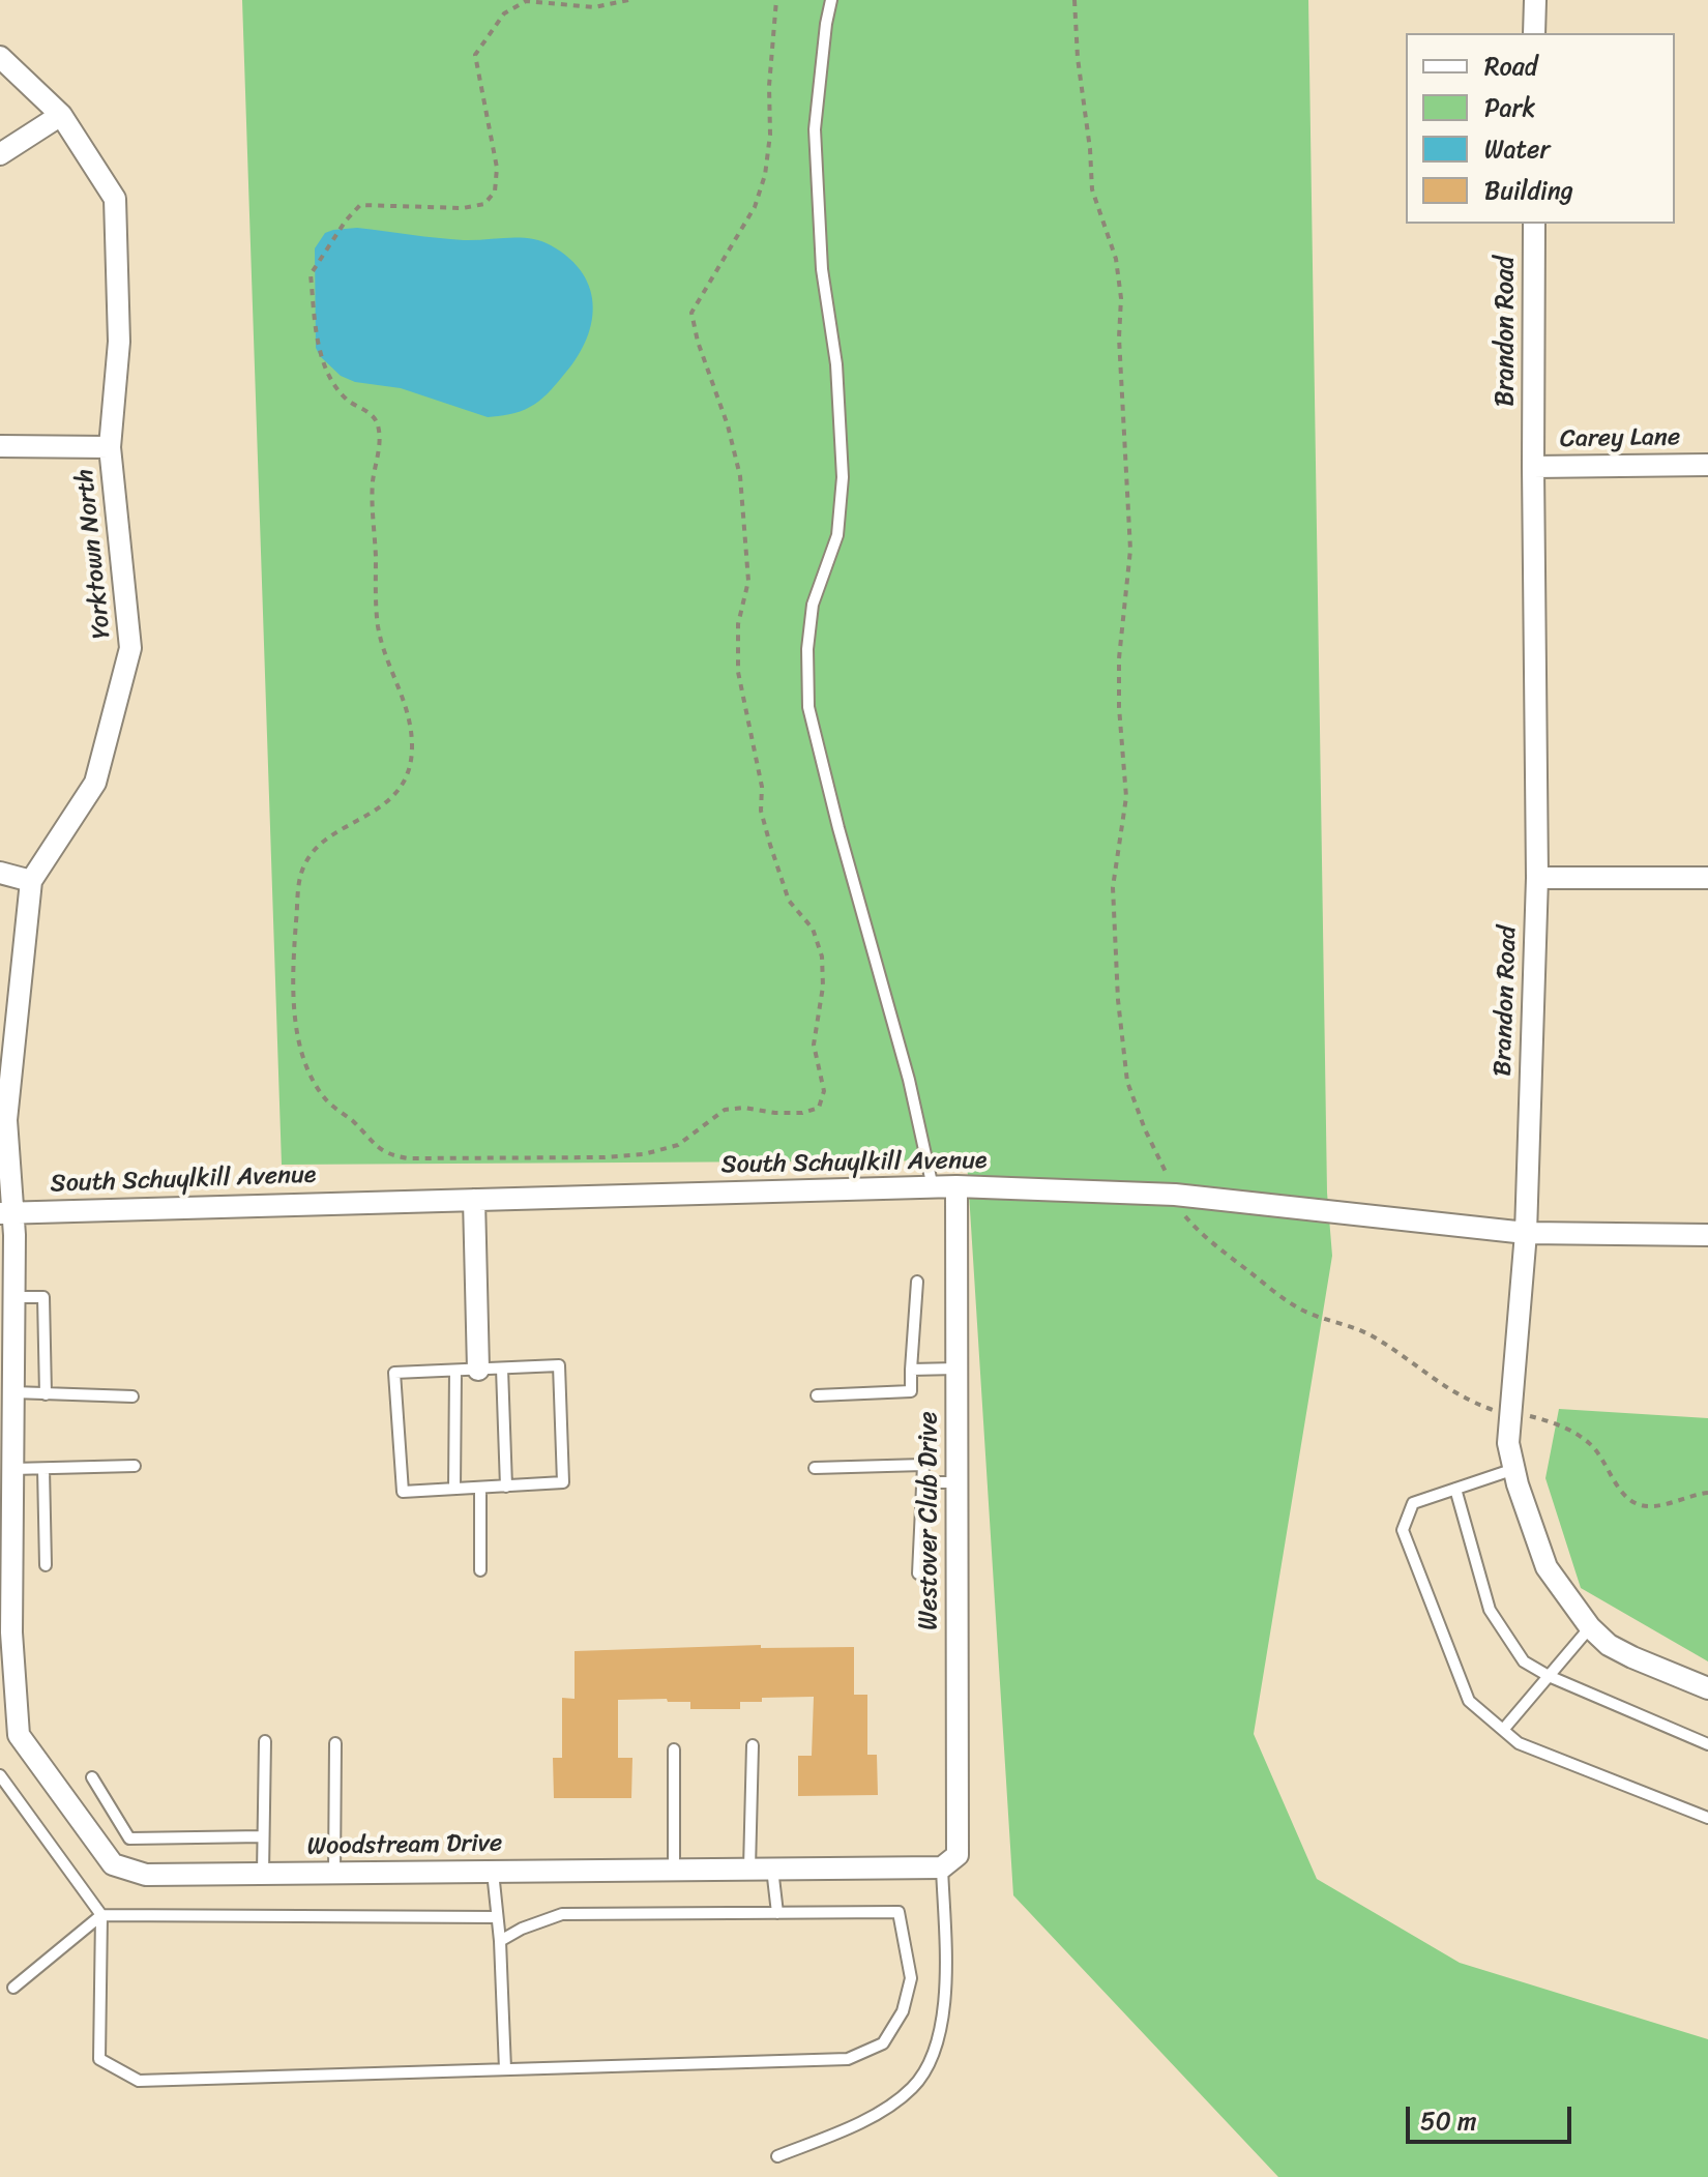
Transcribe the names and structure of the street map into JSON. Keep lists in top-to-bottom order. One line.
{"streets":{"street":["Brandon Road","Carey Lane","Yorktown North","South Schuylkill Avenue","Westover Club Drive","Woodstream Drive"]},"crossings":[["Brandon Road","Carey Lane"],["Brandon Road","South Schuylkill Avenue"],["Yorktown North","South Schuylkill Avenue"],["Yorktown North","Woodstream Drive"],["South Schuylkill Avenue","Westover Club Drive"],["Westover Club Drive","Woodstream Drive"]],"legend":["Road","Park","Water","Building"],"scale_bar":"50 m"}
